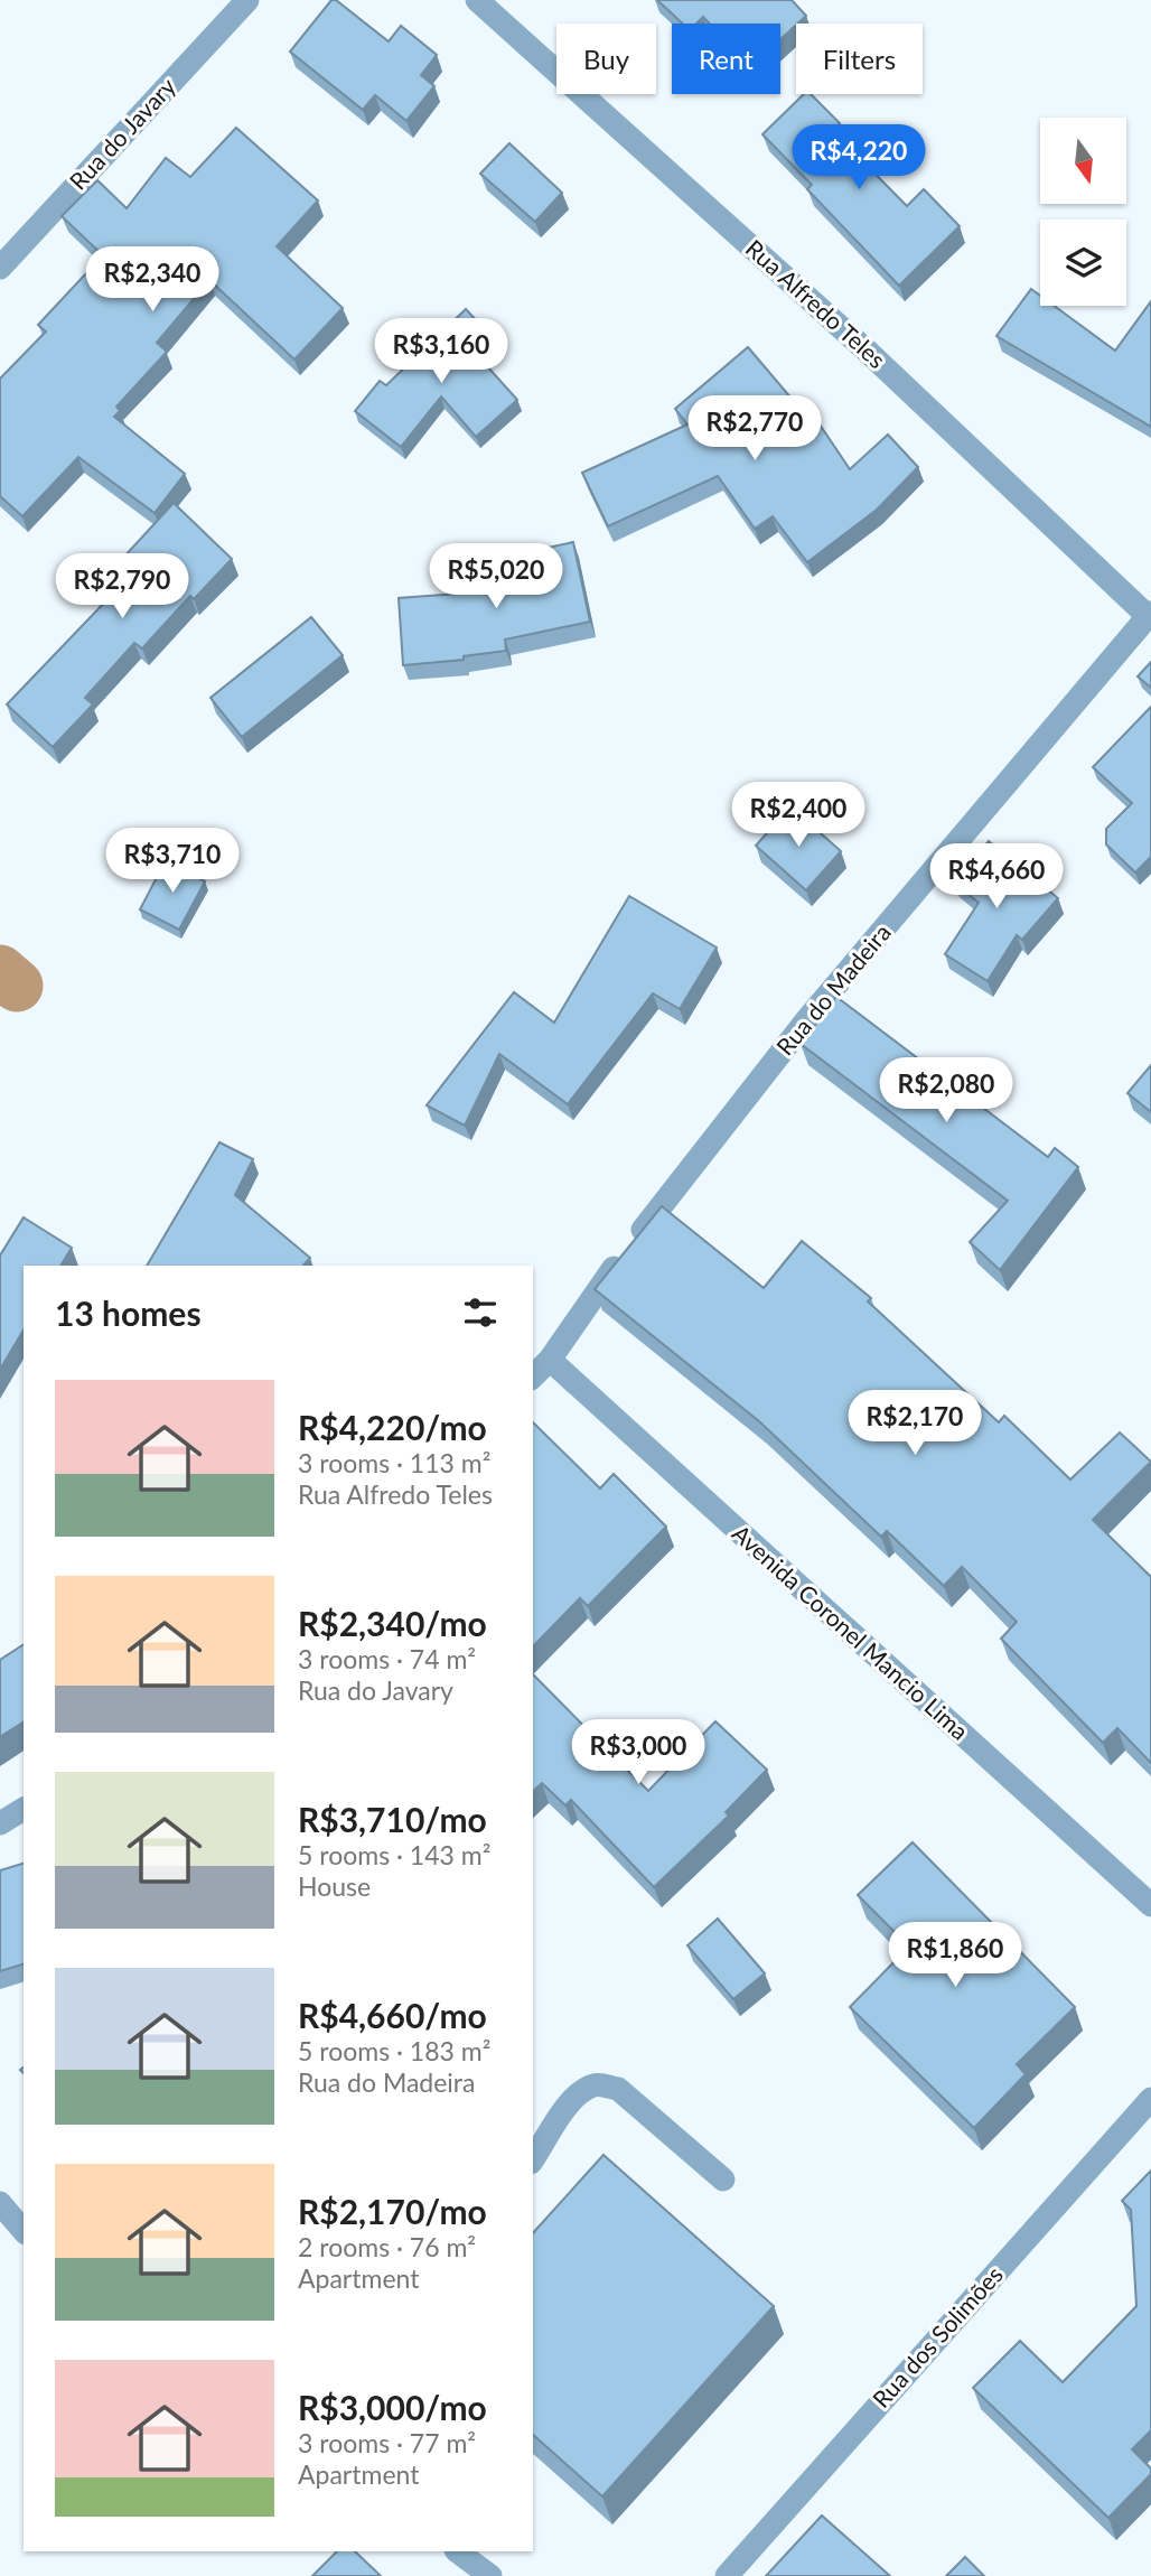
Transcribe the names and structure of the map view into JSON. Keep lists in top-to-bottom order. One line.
{"streets":{"street":["Rua do Javary","Rua Alfredo Teles","Rua do Madeira","Avenida Coronel Mancio Lima","Rua dos Solimões"]},"crossings":[["Rua Alfredo Teles","Rua do Madeira"],["Rua do Madeira","Avenida Coronel Mancio Lima"]],"north":"bottom","page":{"chip":["Buy","Rent","Filters"],"price":["R$4,220","R$2,340","R$3,160","R$2,770","R$5,020","R$2,790","R$2,400","R$3,710","R$4,660","R$2,080","R$2,170","R$3,000","R$1,860"],"heading":"13 homes","list":[{"name":"R$4,220/mo","note":"3 rooms · 113 m² · Rua Alfredo Teles"},{"name":"R$2,340/mo","note":"3 rooms · 74 m² · Rua do Javary"},{"name":"R$3,710/mo","note":"5 rooms · 143 m² · House"},{"name":"R$4,660/mo","note":"5 rooms · 183 m² · Rua do Madeira"},{"name":"R$2,170/mo","note":"2 rooms · 76 m² · Apartment"},{"name":"R$3,000/mo","note":"3 rooms · 77 m² · Apartment"}]}}
